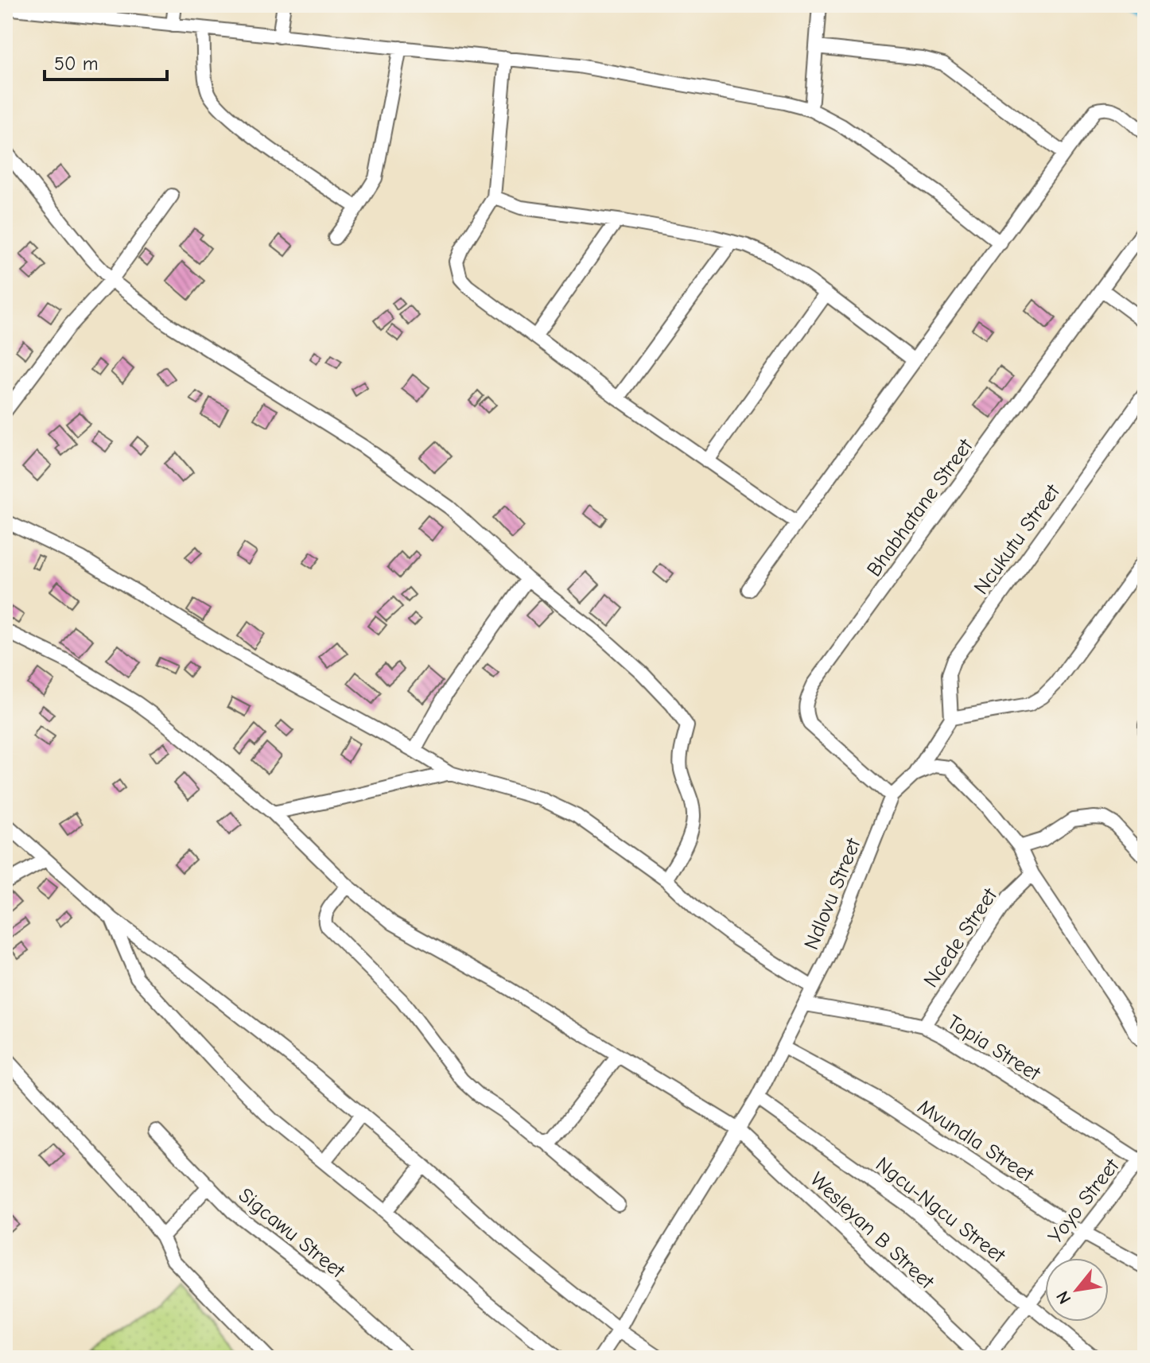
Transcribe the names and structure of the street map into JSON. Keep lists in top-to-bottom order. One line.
{"streets":{"street":["Bhabhatane Street","Ncukutu Street","Ndlovu Street","Ncede Street","Topia Street","Mvundla Street","Yoyo Street","Ngcu-Ngcu Street","Wesleyan B Street","Sigcawu Street"]},"crossings":[["Bhabhatane Street","Ndlovu Street"],["Ndlovu Street","Ncede Street"],["Ndlovu Street","Topia Street"],["Ndlovu Street","Mvundla Street"],["Ndlovu Street","Ngcu-Ngcu Street"],["Ndlovu Street","Wesleyan B Street"],["Ncede Street","Topia Street"],["Topia Street","Yoyo Street"],["Mvundla Street","Yoyo Street"],["Yoyo Street","Ngcu-Ngcu Street"]],"scale_bar":"50 m","north":"bottom left"}
